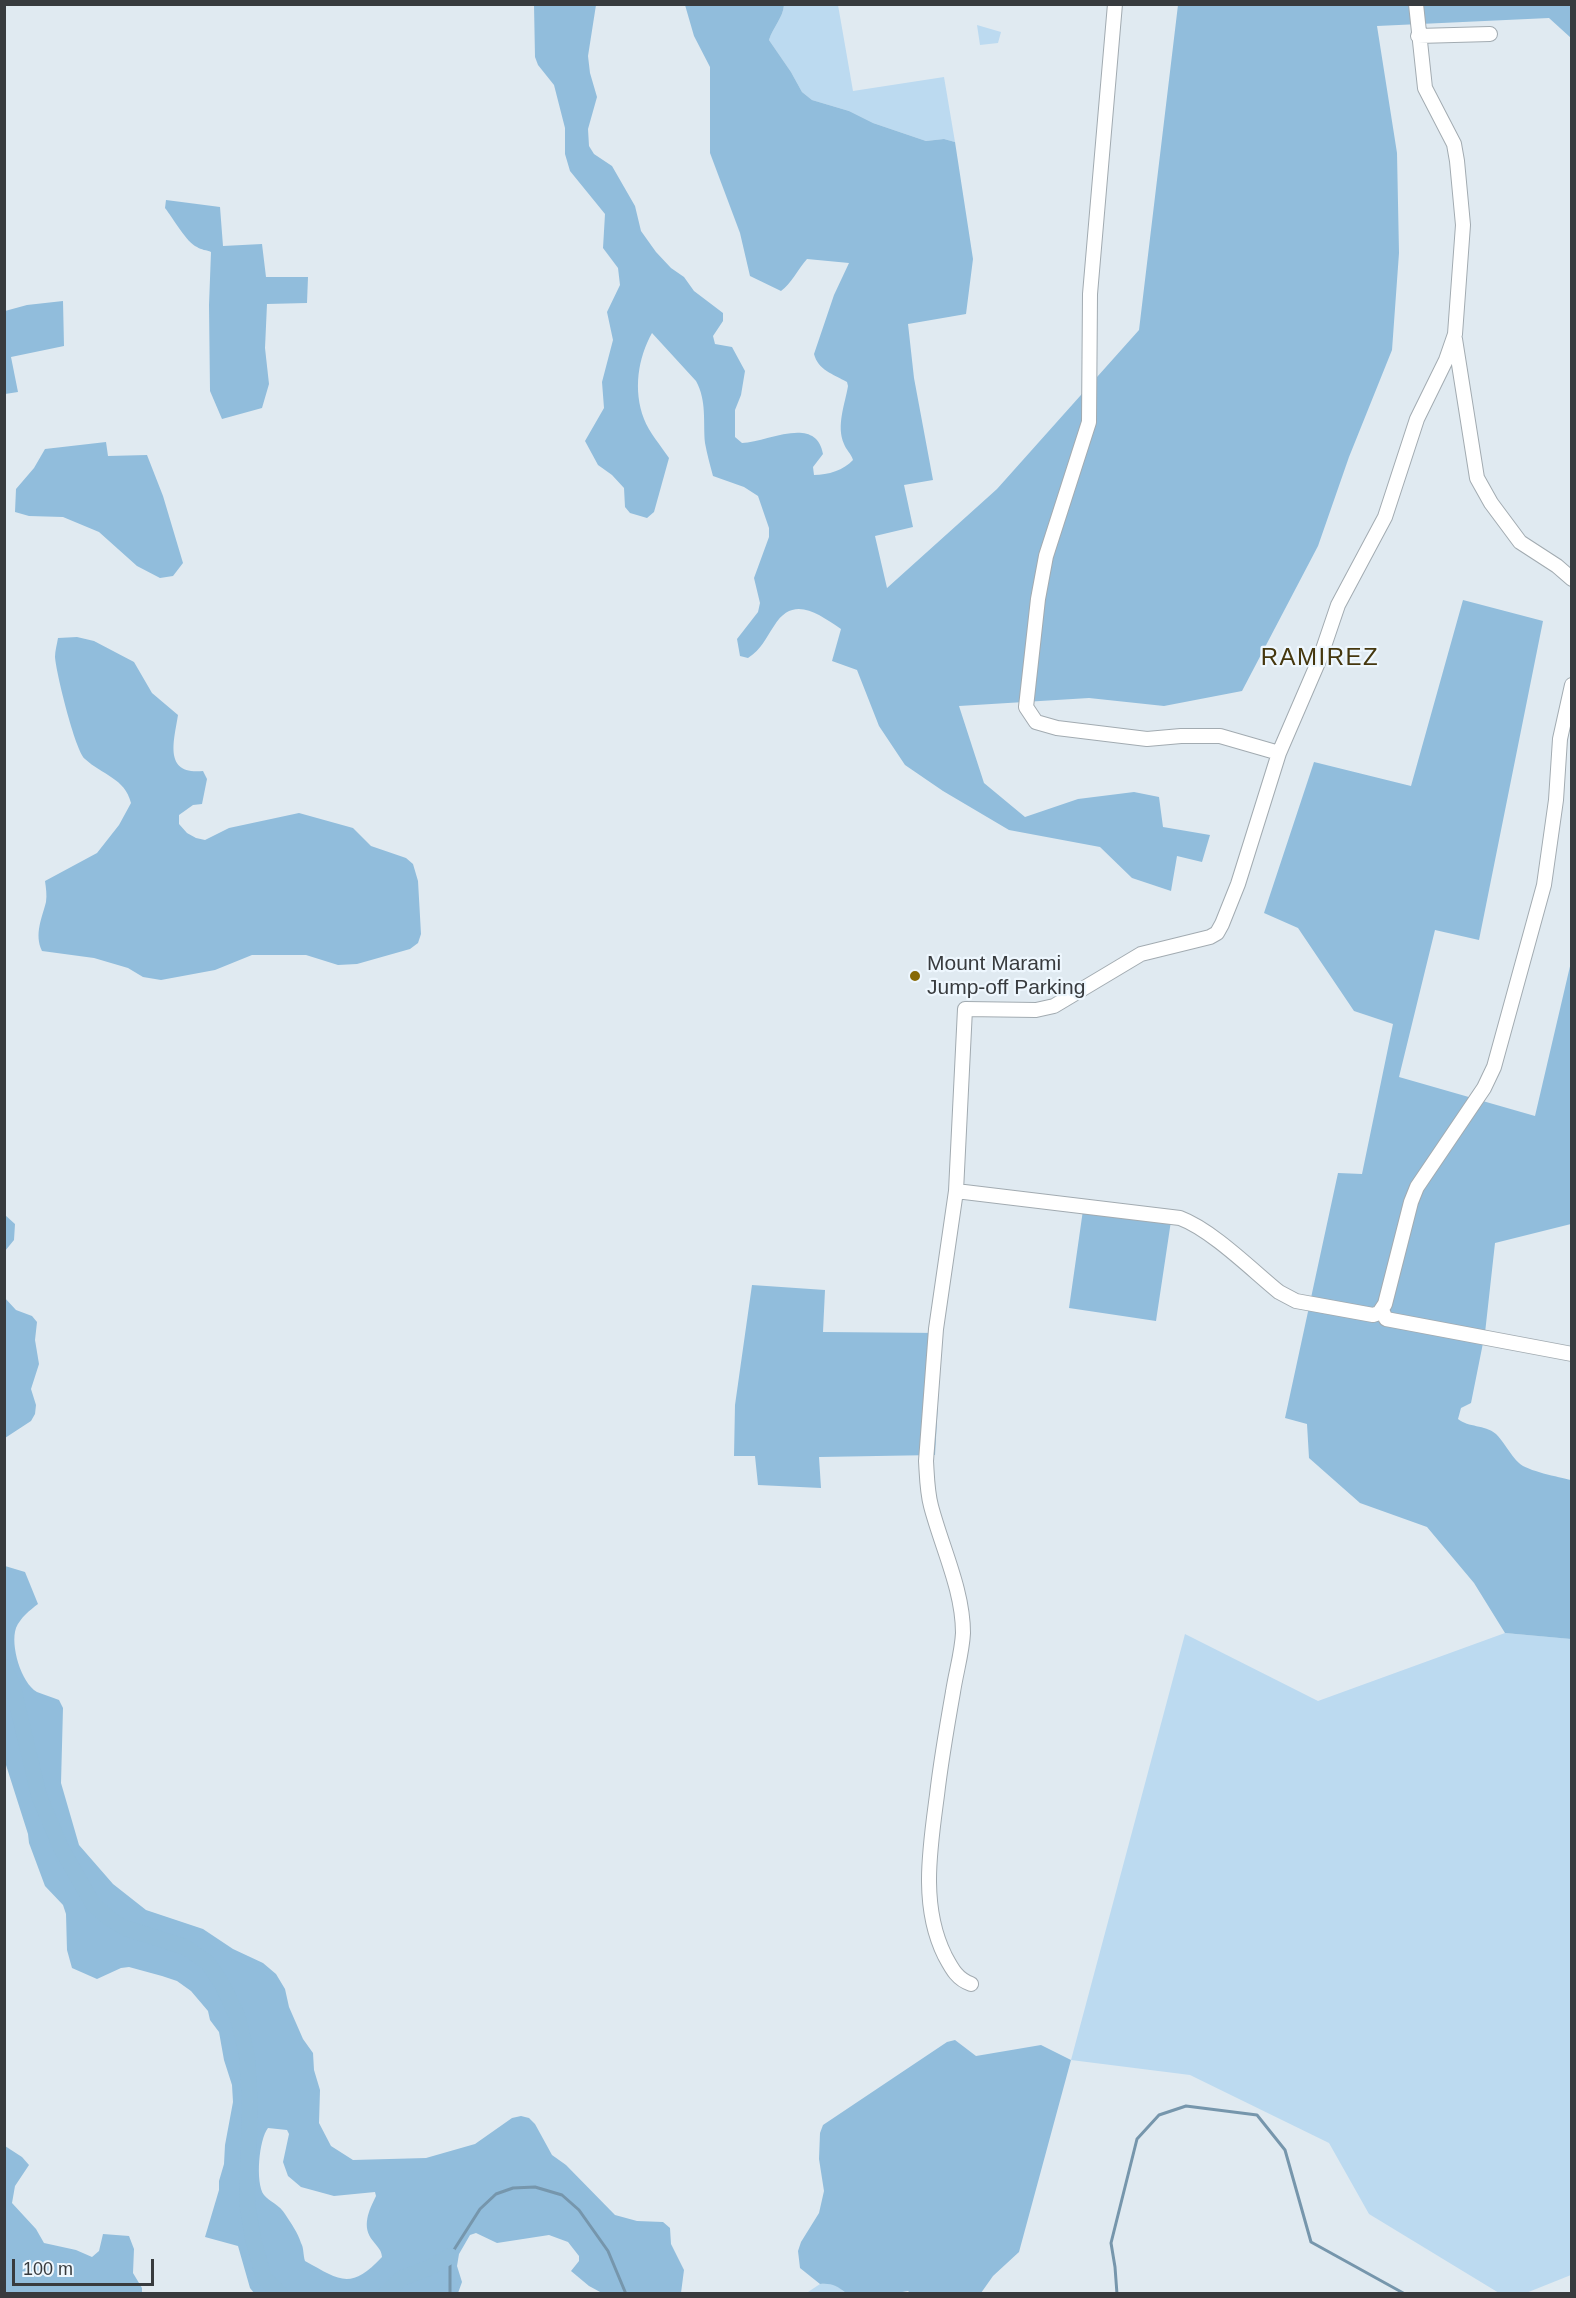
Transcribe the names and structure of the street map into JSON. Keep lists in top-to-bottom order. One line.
{"districts":["RAMIREZ"],"places":["Mount Marami Jump-off Parking"],"scale_bar":"100 m"}
